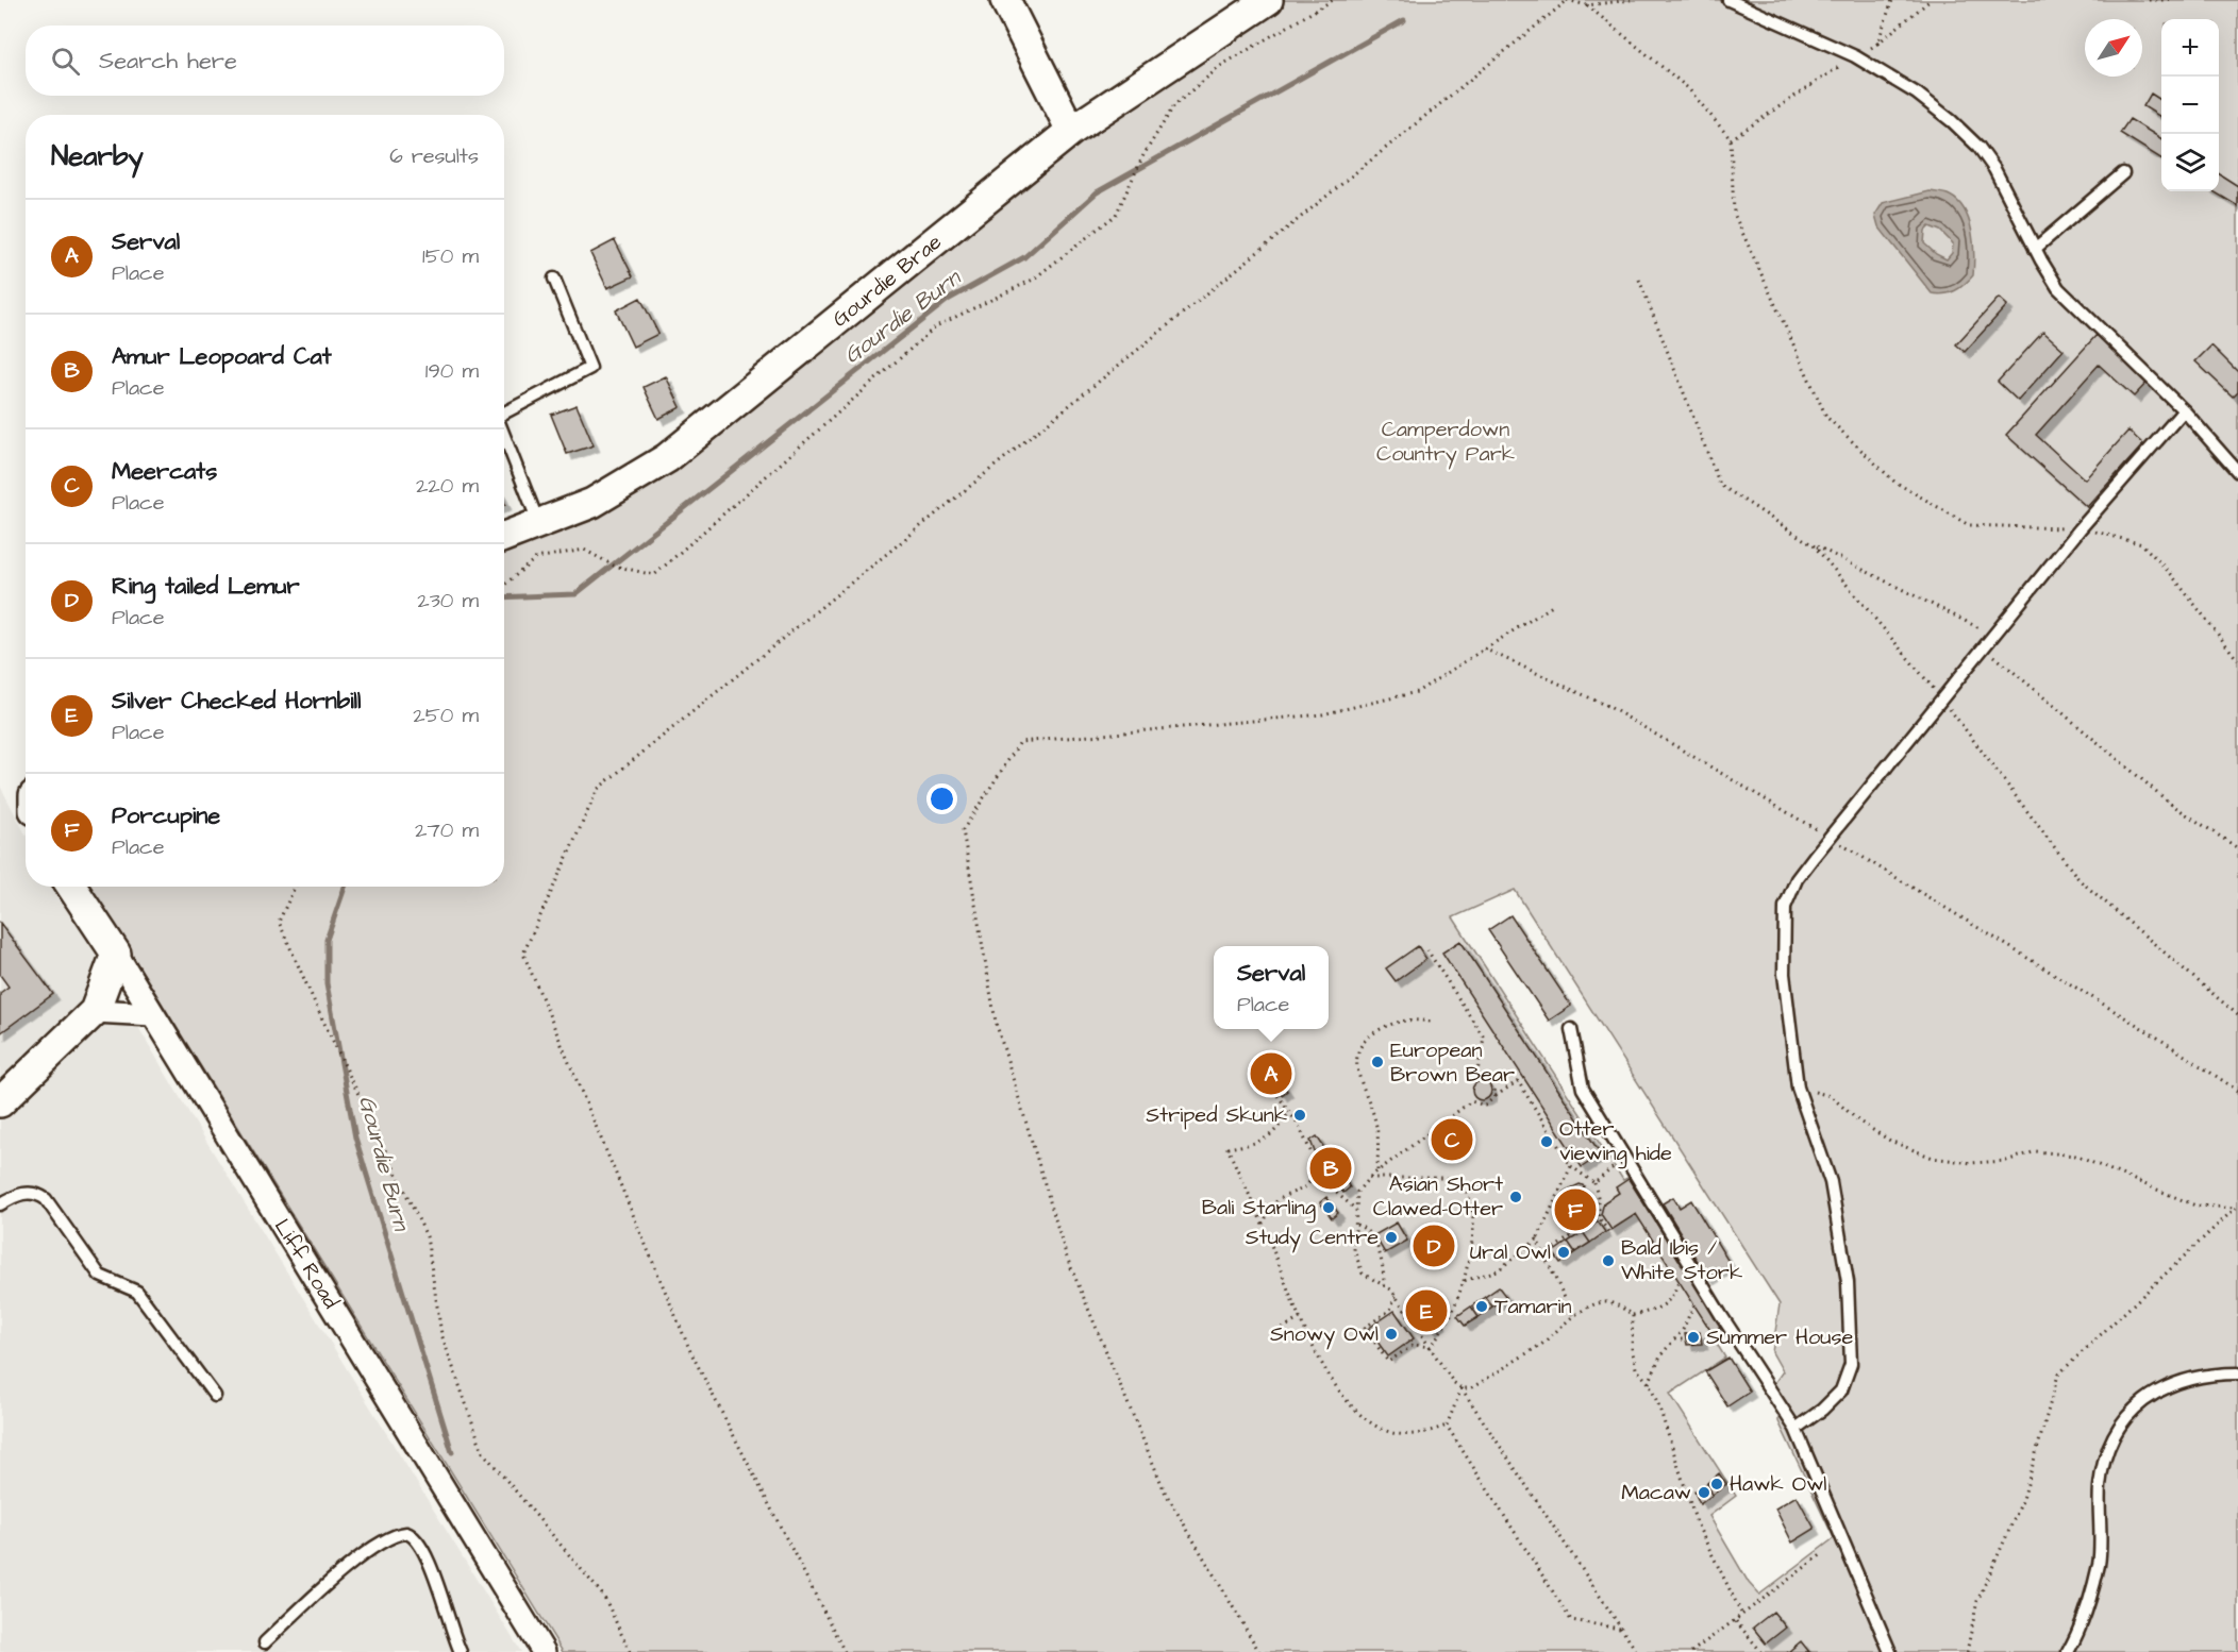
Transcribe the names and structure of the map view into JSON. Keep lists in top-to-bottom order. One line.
{"streets":{"street":["Gourdie Brae","Liff Road"]},"water":["Gourdie Burn"],"parks":["Camperdown Country Park"],"places":["European Brown Bear","Striped Skunk","Otter viewing hide","Asian Short Clawed-Otter","Bali Starling","Study Centre","Ural Owl","Bald Ibis / White Stork","Tamarin","Snowy Owl","Summer House","Hawk Owl","Macaw"],"north":"top right","page":{"map_buttons":["+","−"],"search":"Search here","heading":["Nearby","6 results"],"list":[{"mark":"A","name":"Serval","note":"Place","value":"150 m"},{"mark":"B","name":"Amur Leopoard Cat","note":"Place","value":"190 m"},{"mark":"C","name":"Meercats","note":"Place","value":"220 m"},{"mark":"D","name":"Ring tailed Lemur","note":"Place","value":"230 m"},{"mark":"E","name":"Silver Checked Hornbill","note":"Place","value":"250 m"},{"mark":"F","name":"Porcupine","note":"Place","value":"270 m"}],"popup":["Serval","Place"],"pins":["A","C","B","F","D","E"]}}
